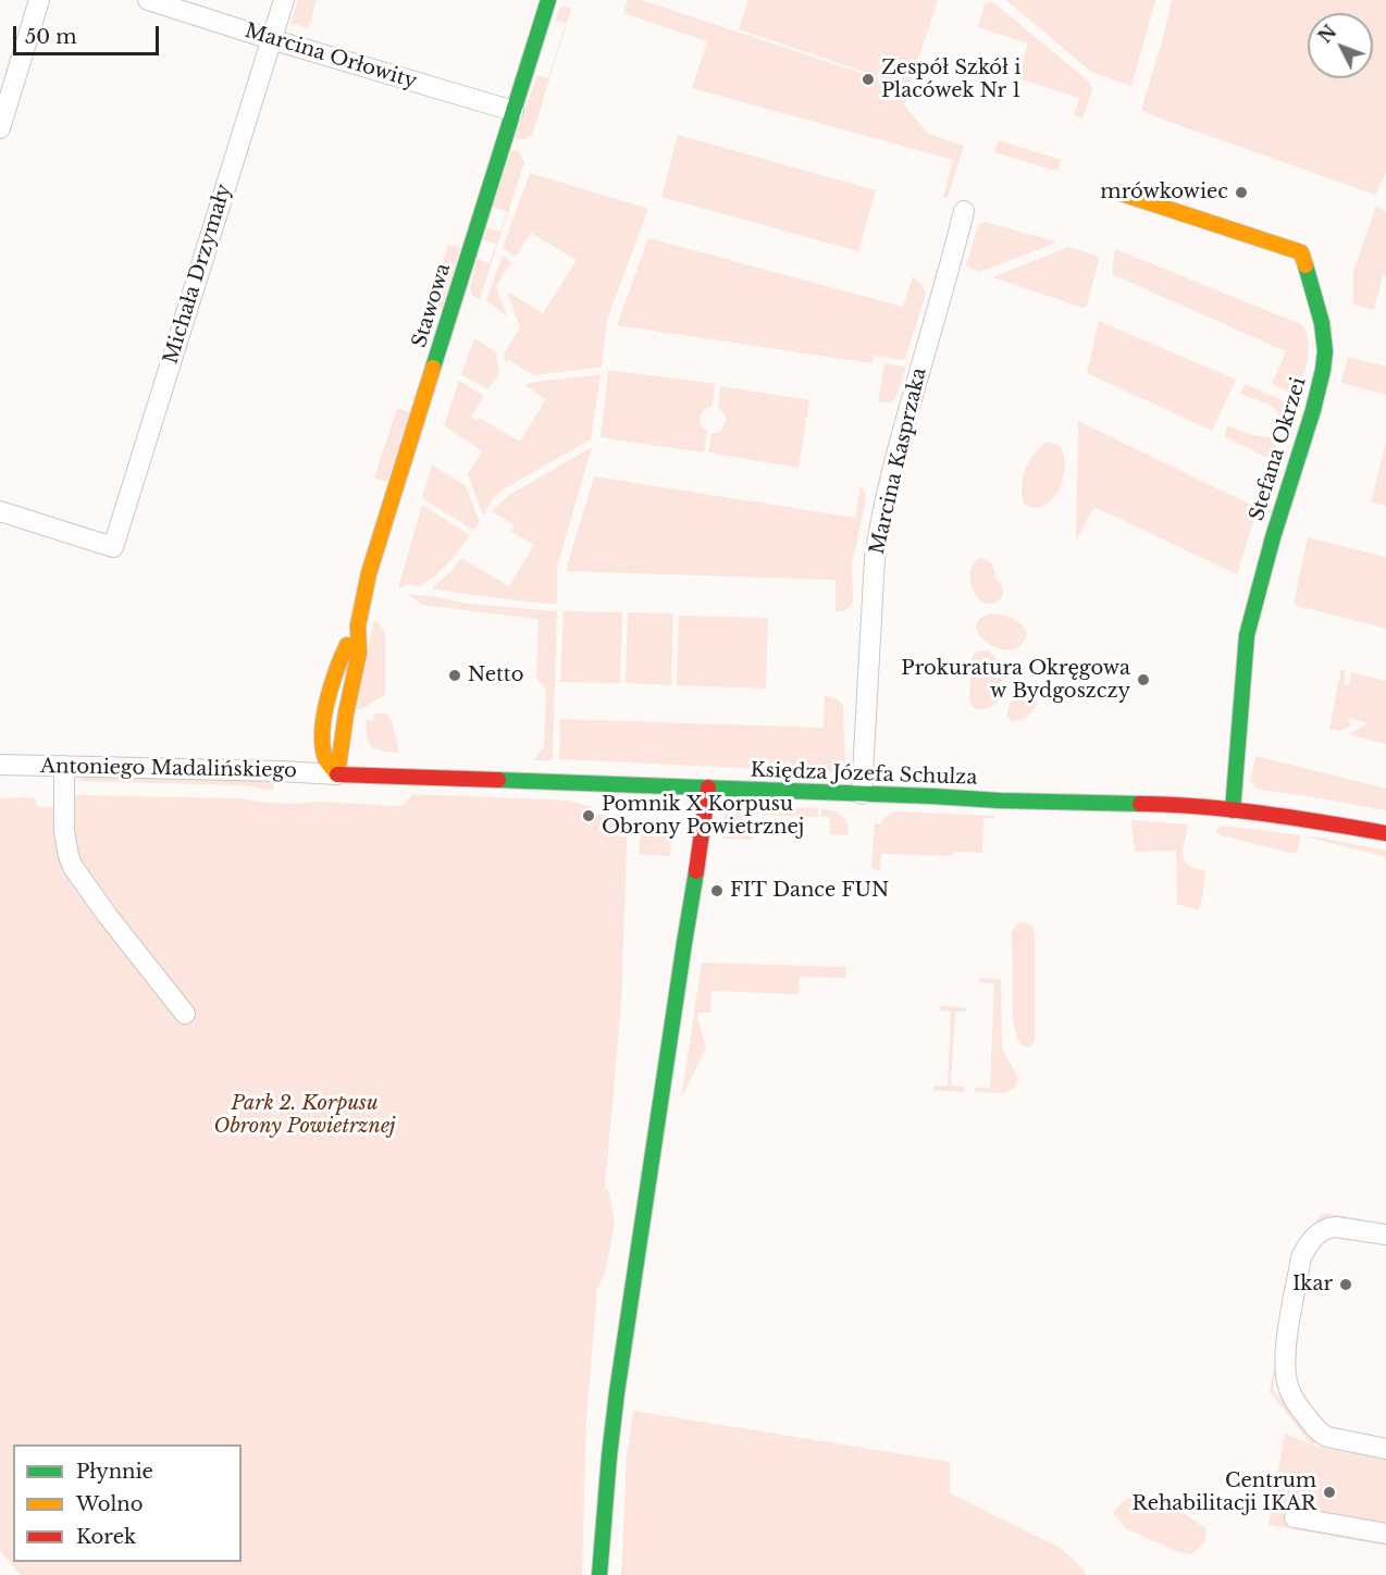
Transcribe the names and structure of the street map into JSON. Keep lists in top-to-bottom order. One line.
{"streets":{"street":["Marcina Orłowity","Michała Drzymały","Stawowa","Stefana Okrzei","Marcina Kasprzaka","Antoniego Madalińskiego","Księdza Józefa Schulza"]},"crossings":[["Marcina Orłowity","Michała Drzymały"],["Marcina Orłowity","Stawowa"],["Stawowa","Antoniego Madalińskiego"],["Stawowa","Księdza Józefa Schulza"],["Stefana Okrzei","Księdza Józefa Schulza"],["Marcina Kasprzaka","Księdza Józefa Schulza"],["Antoniego Madalińskiego","Księdza Józefa Schulza"]],"parks":["Park 2. Korpusu Obrony Powietrznej"],"places":["Zespół Szkół i Placówek Nr 1","mrówkowiec","Netto","Prokuratura Okręgowa w Bydgoszczy","Pomnik X Korpusu Obrony Powietrznej","FIT Dance FUN","Ikar","Centrum Rehabilitacji IKAR"],"legend":["Płynnie","Wolno","Korek"],"scale_bar":"50 m","north":"top left"}
